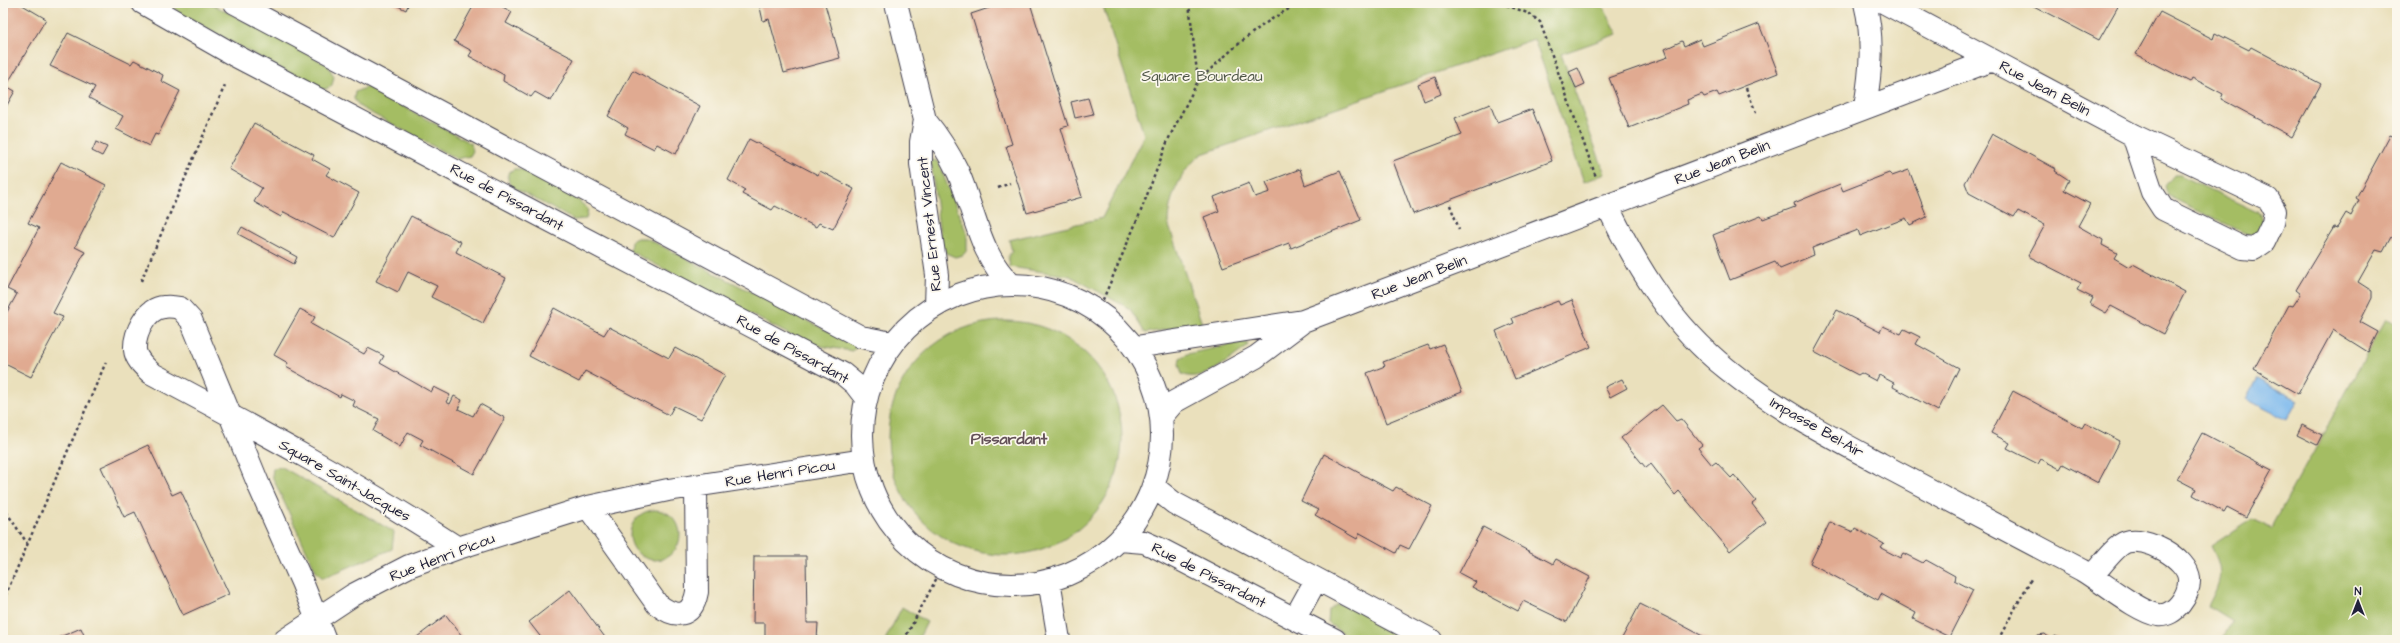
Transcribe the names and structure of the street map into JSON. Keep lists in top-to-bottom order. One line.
{"streets":{"street":["Rue Jean Belin","Rue de Pissardant","Rue Ernest Vincent","Impasse Bel-Air","Rue Henri Picou","Square Saint-Jacques"]},"crossings":[["Rue Jean Belin","Impasse Bel-Air"],["Rue Henri Picou","Square Saint-Jacques"]],"districts":["Pissardant"],"parks":["Square Bourdeau"],"north":"top"}
